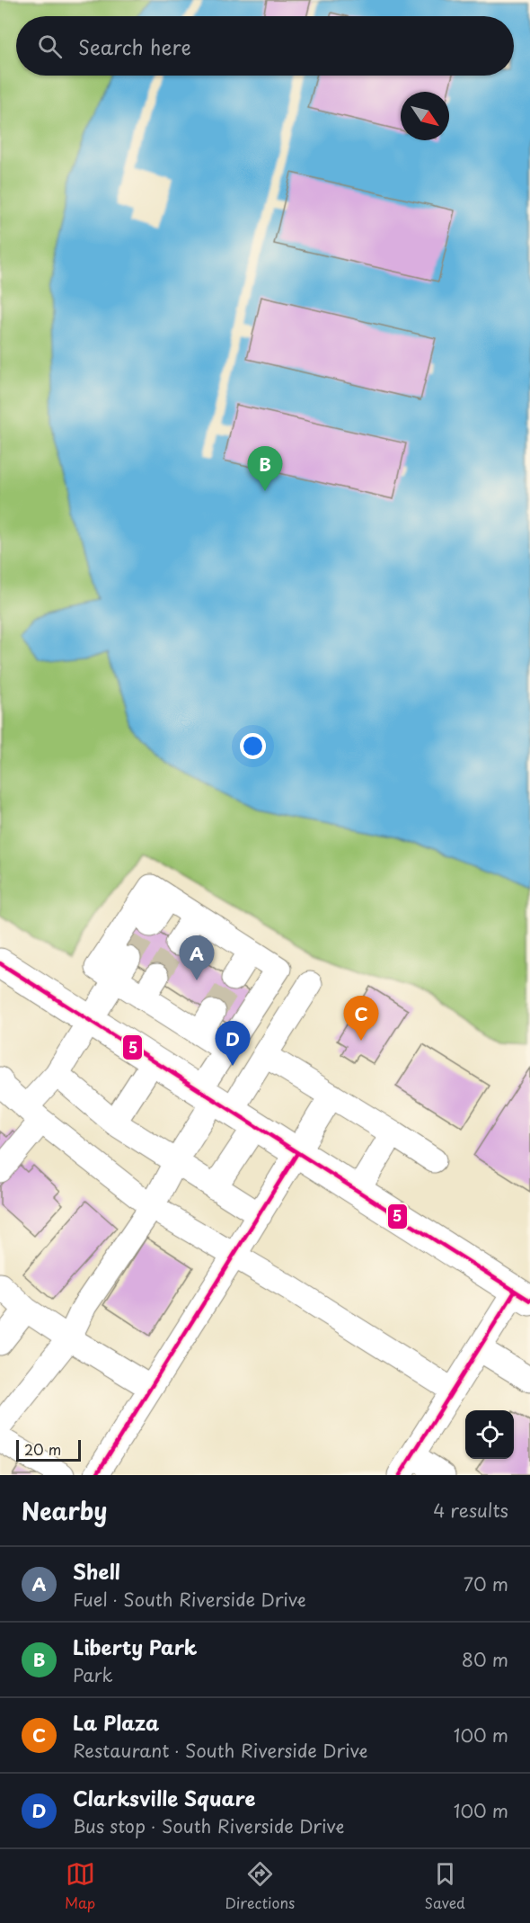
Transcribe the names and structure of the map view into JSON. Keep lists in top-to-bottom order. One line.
{"lines":["transit line 5"],"scale_bar":"20 m","north":"bottom right","page":{"search":"Search here","pins":["B","A","C","D"],"scale":"20 m","heading":["Nearby","4 results"],"list":[{"mark":"A","name":"Shell","note":"Fuel · South Riverside Drive","value":"70 m"},{"mark":"B","name":"Liberty Park","note":"Park","value":"80 m"},{"mark":"C","name":"La Plaza","note":"Restaurant · South Riverside Drive","value":"100 m"},{"mark":"D","name":"Clarksville Square","note":"Bus stop · South Riverside Drive","value":"100 m"}],"nav":["Map","Directions","Saved"]}}
